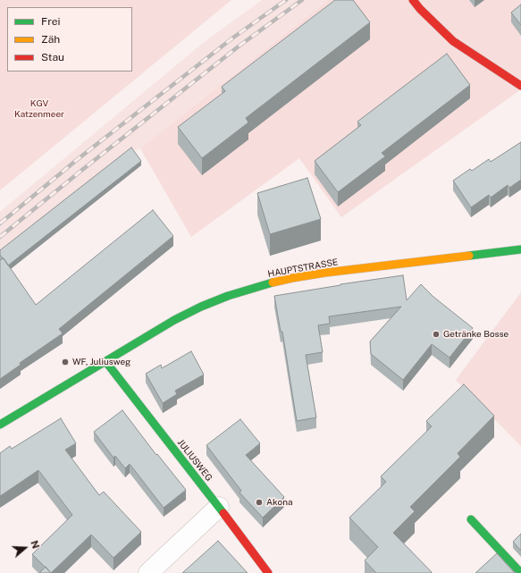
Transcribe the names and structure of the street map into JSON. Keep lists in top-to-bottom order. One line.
{"streets":{"street":["HAUPTSTRASSE","JULIUSWEG"]},"crossings":[["HAUPTSTRASSE","JULIUSWEG"]],"parks":["KGV Katzenmeer"],"places":["Getränke Bosse","WF, Juliusweg","Akona"],"legend":["Frei","Zäh","Stau"],"north":"right"}
